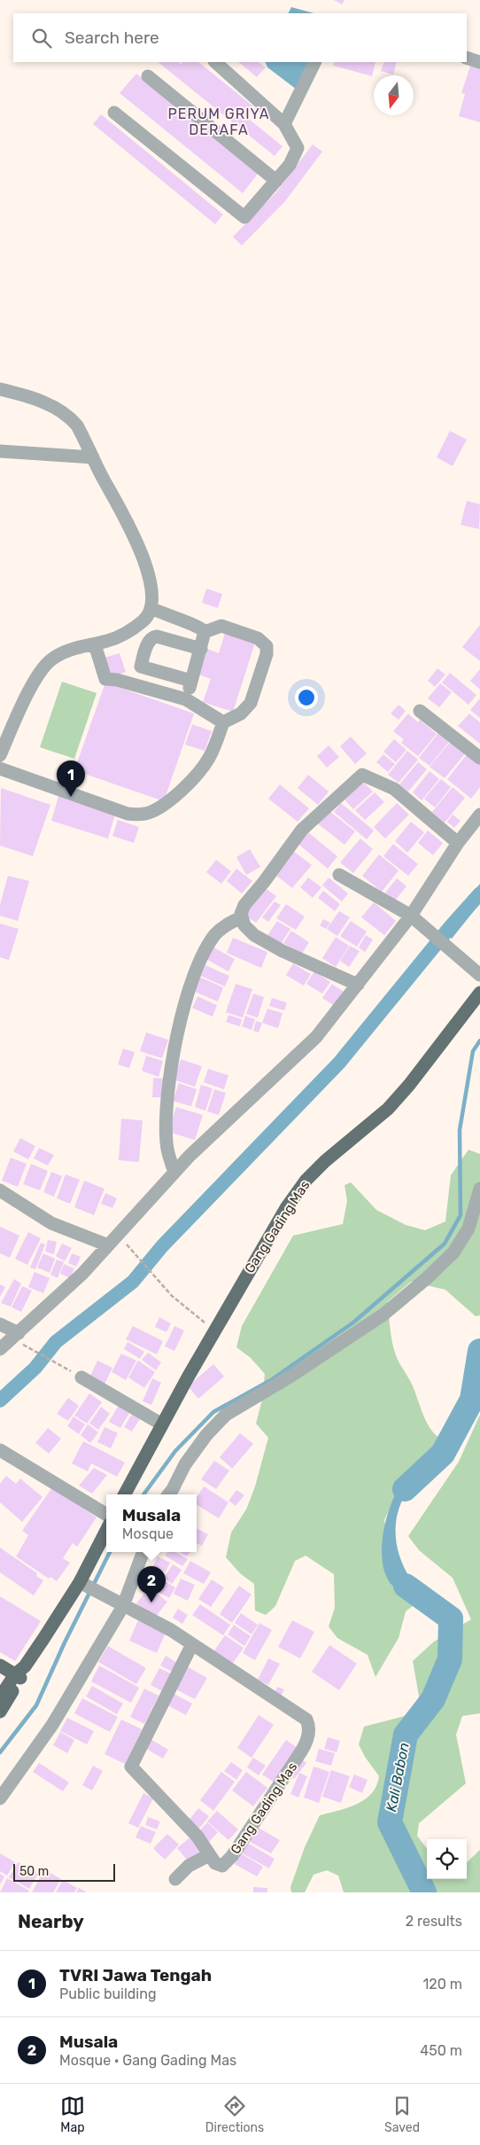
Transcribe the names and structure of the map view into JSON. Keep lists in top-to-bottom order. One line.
{"streets":{"main road":["Gang Gading Mas"]},"districts":["PERUM GRIYA DERAFA"],"water":["Kali Babon"],"scale_bar":"50 m","north":"bottom","page":{"search":"Search here","pins":["1","2"],"popup":["Musala","Mosque"],"scale":"50 m","heading":["Nearby","2 results"],"list":[{"mark":"1","name":"TVRI Jawa Tengah","note":"Public building","value":"120 m"},{"mark":"2","name":"Musala","note":"Mosque · Gang Gading Mas","value":"450 m"}],"nav":["Map","Directions","Saved"]}}
